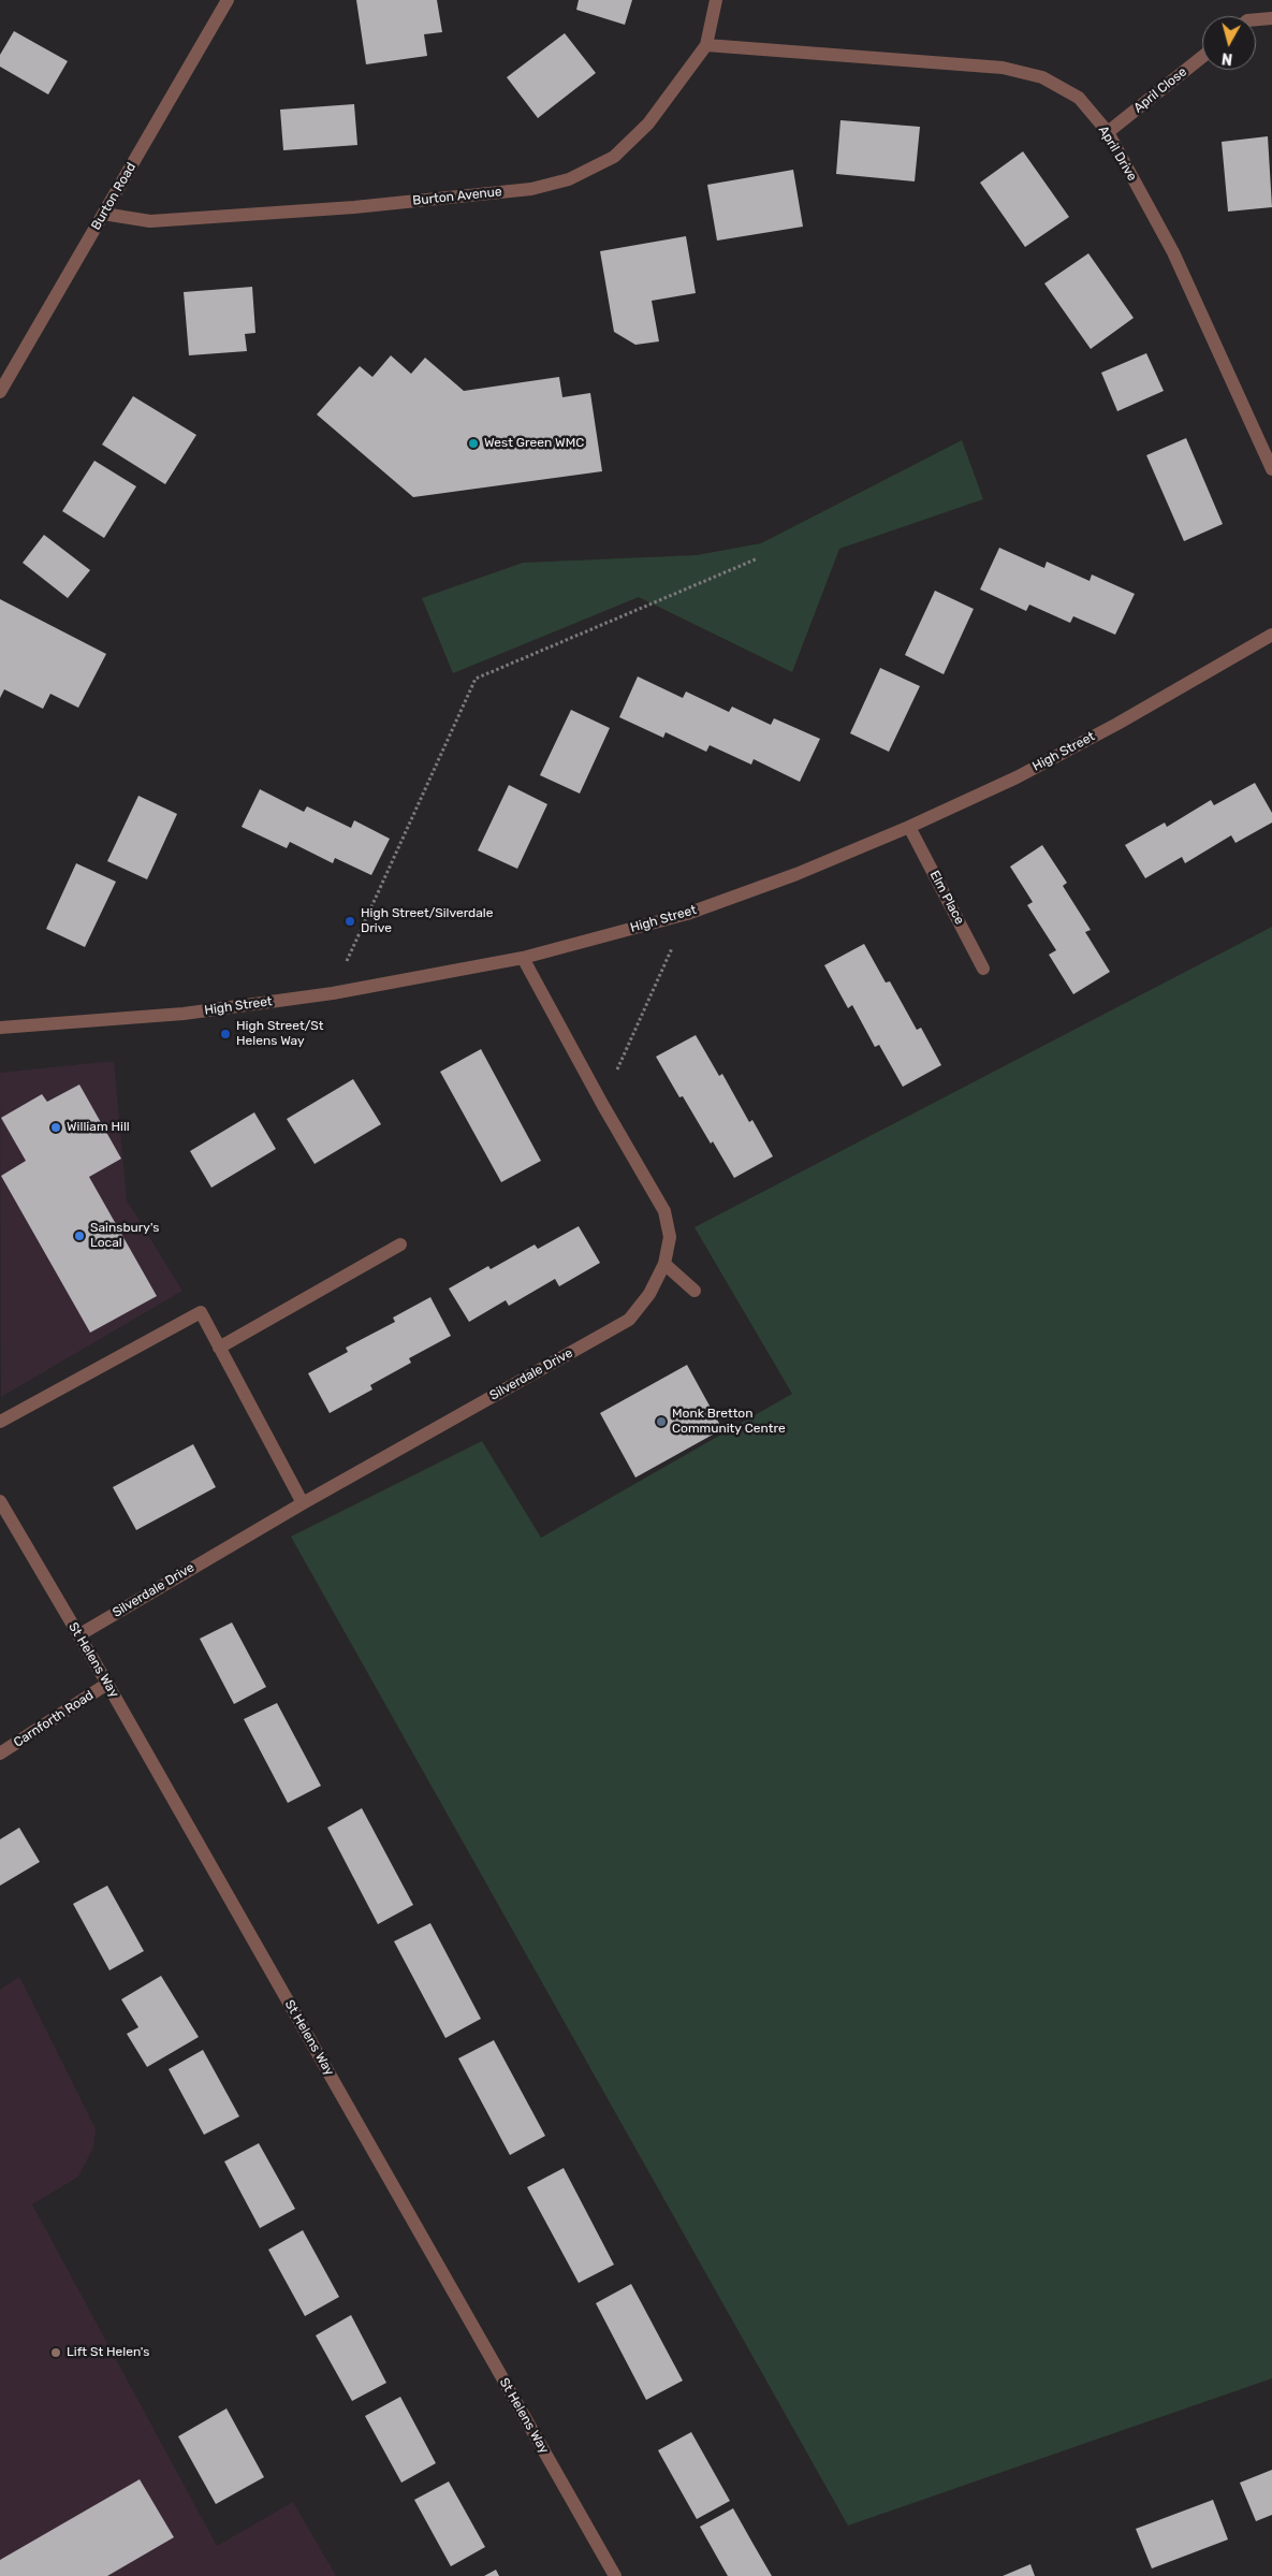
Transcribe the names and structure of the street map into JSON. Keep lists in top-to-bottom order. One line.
{"streets":{"street":["April Close","April Drive","Burton Road","Burton Avenue","High Street","Elm Place","Silverdale Drive","St Helens Way","Carnforth Road"]},"crossings":[["April Close","April Drive"],["April Drive","Burton Avenue"],["Burton Road","Burton Avenue"],["High Street","Elm Place"],["High Street","Silverdale Drive"],["Silverdale Drive","St Helens Way"],["St Helens Way","Carnforth Road"]],"places":["West Green WMC","High Street/Silverdale Drive","High Street/St Helens Way","William Hill","Sainsbury's Local","Monk Bretton Community Centre","Lift St Helen's"],"north":"bottom"}
